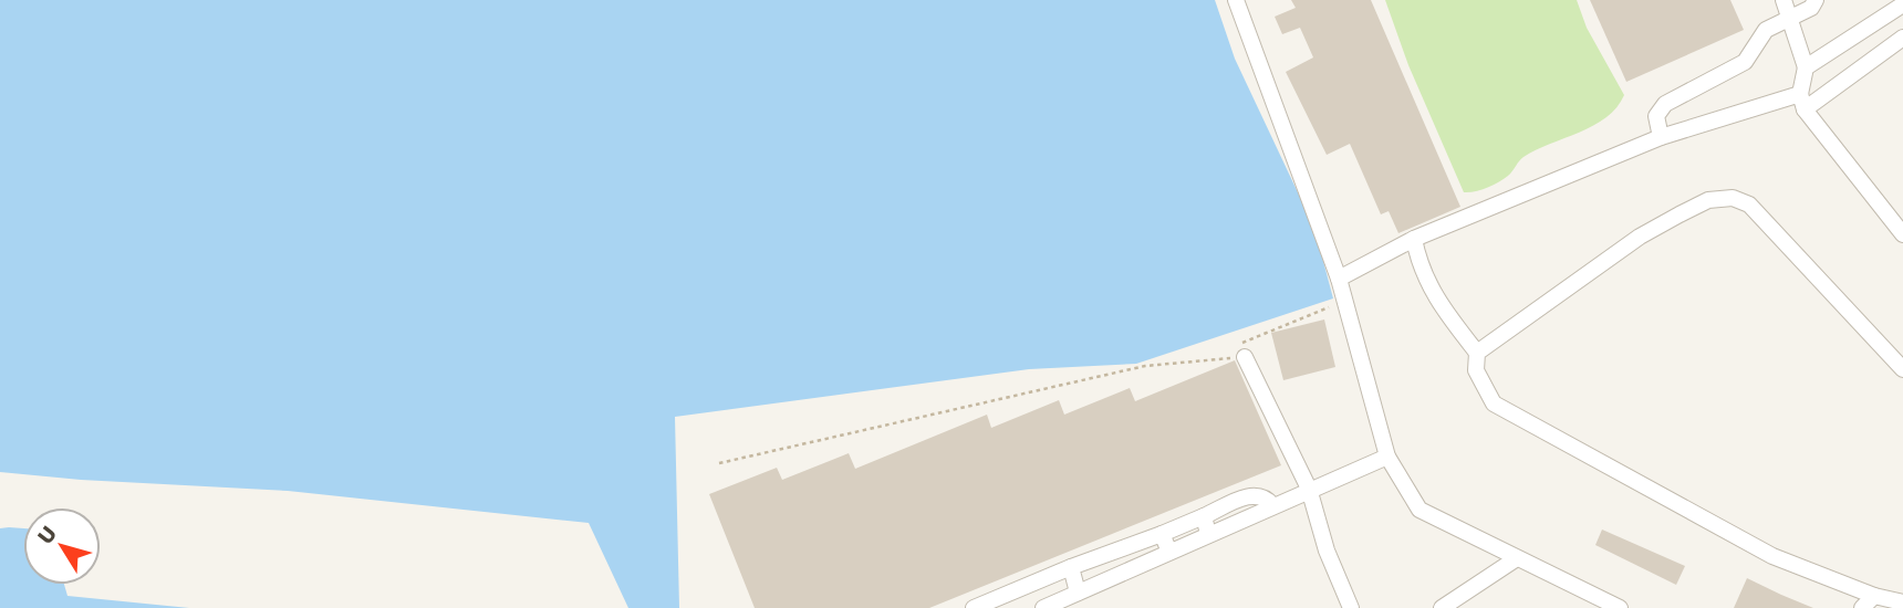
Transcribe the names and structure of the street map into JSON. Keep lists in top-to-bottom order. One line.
{"north":"top left"}
